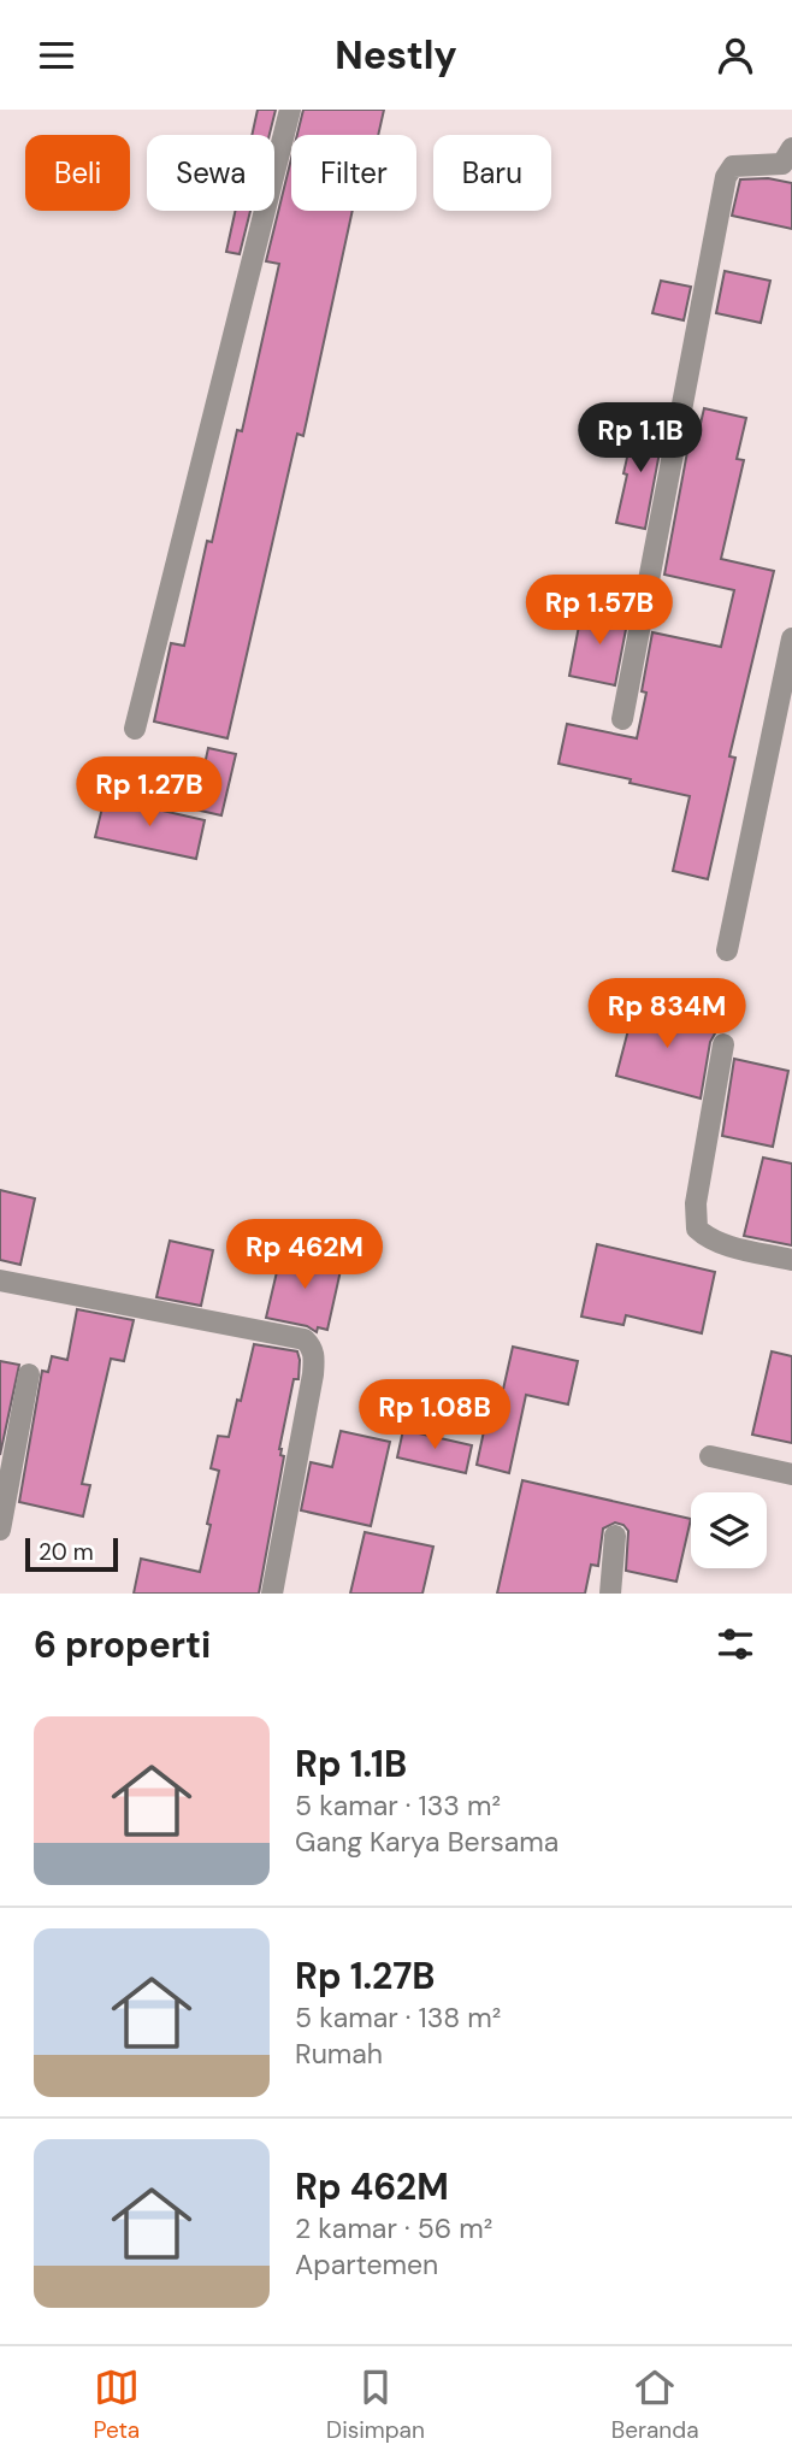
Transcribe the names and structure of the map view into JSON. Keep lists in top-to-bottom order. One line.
{"scale_bar":"20 m","page":{"header":"Nestly","chip":["Beli","Sewa","Filter","Baru"],"price":["Rp 1.1B","Rp 1.57B","Rp 1.27B","Rp 834M","Rp 462M","Rp 1.08B"],"scale":"20 m","heading":"6 properti","list":[{"name":"Rp 1.1B","note":"5 kamar · 133 m² · Gang Karya Bersama"},{"name":"Rp 1.27B","note":"5 kamar · 138 m² · Rumah"},{"name":"Rp 462M","note":"2 kamar · 56 m² · Apartemen"}],"tabs":["Peta","Disimpan","Beranda"]}}
